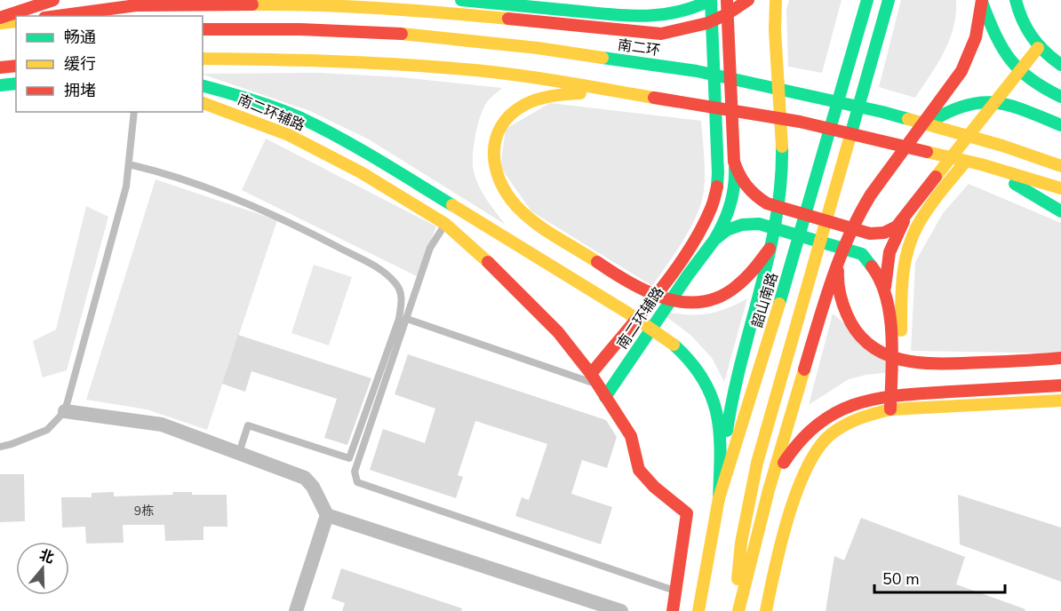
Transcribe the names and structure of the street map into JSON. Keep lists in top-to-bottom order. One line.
{"streets":{"main road":["南二环","南二环辅路","韶山南路"]},"house_numbers":["9栋"],"legend":["畅通","缓行","拥堵"],"scale_bar":"50 m","north":"top"}
